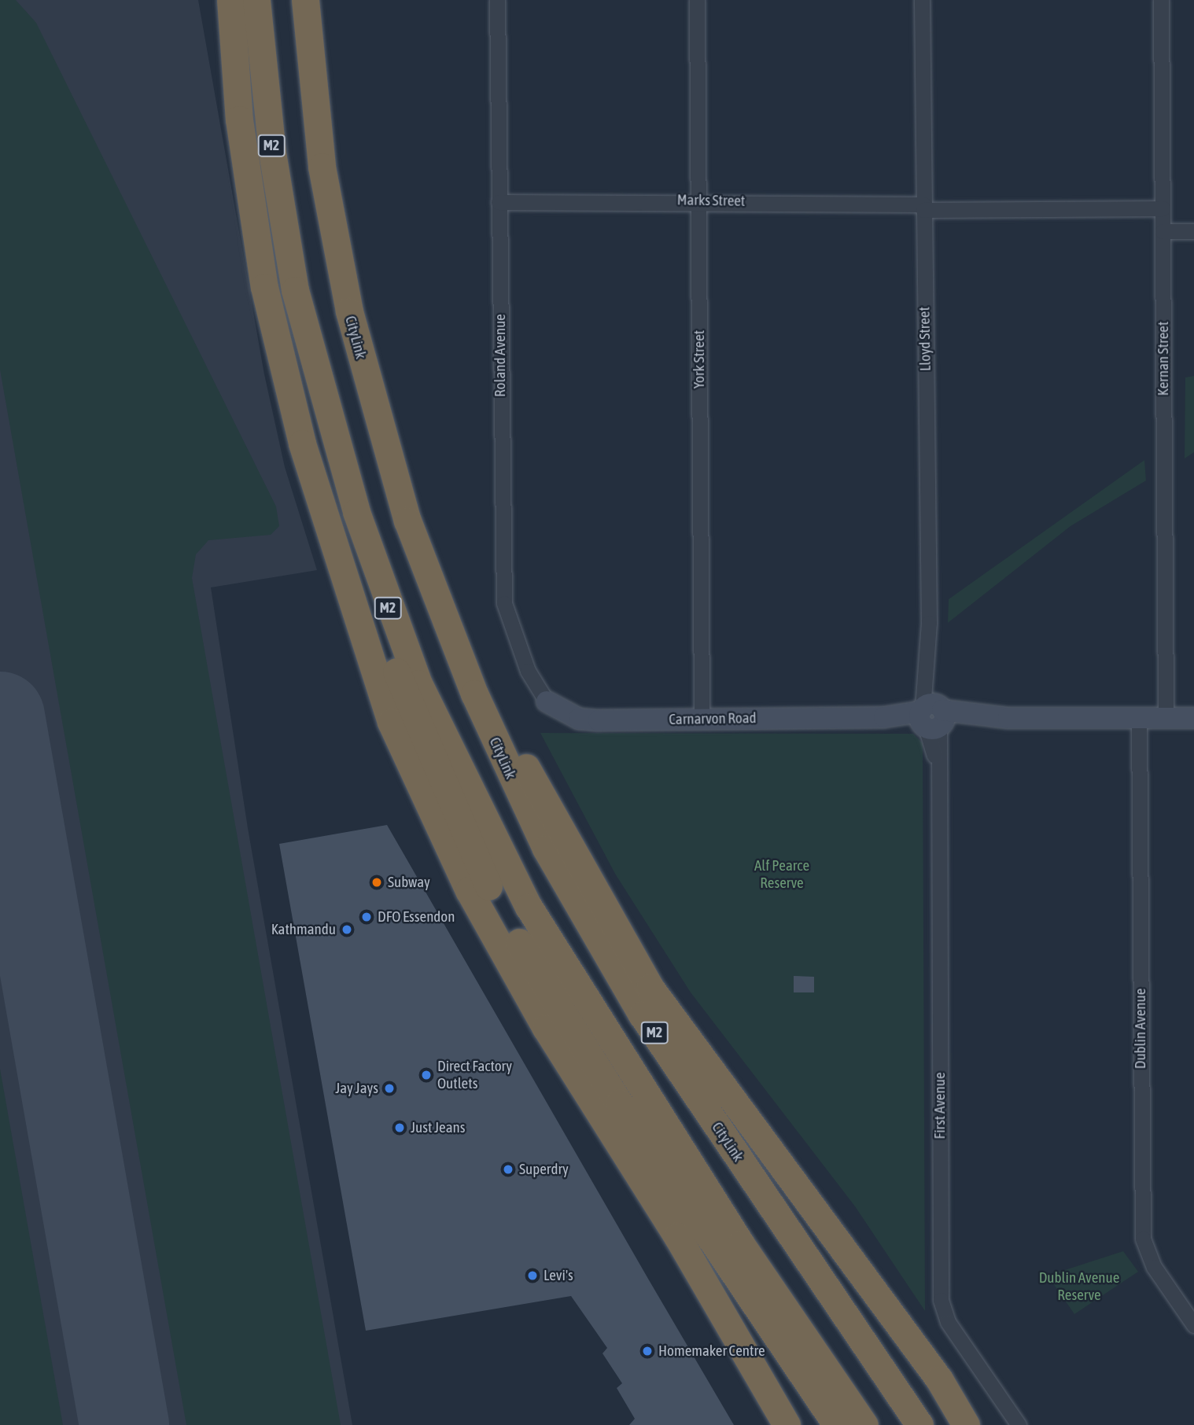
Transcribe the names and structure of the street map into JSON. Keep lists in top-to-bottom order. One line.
{"streets":{"highway":["M2","CityLink"],"street":["Marks Street","Lloyd Street","Roland Avenue","Kernan Street","York Street","Carnarvon Road","Dublin Avenue","First Avenue"]},"crossings":[["Marks Street","Lloyd Street"],["Marks Street","Roland Avenue"],["Marks Street","Kernan Street"],["Marks Street","York Street"],["Lloyd Street","Carnarvon Road"],["Lloyd Street","First Avenue"],["Roland Avenue","Carnarvon Road"],["Kernan Street","Carnarvon Road"],["York Street","Carnarvon Road"],["Carnarvon Road","Dublin Avenue"],["Carnarvon Road","First Avenue"]],"parks":["Alf Pearce Reserve","Dublin Avenue Reserve"],"places":["Subway","DFO Essendon","Kathmandu","Direct Factory Outlets","Jay Jays","Just Jeans","Superdry","Levi's","Homemaker Centre"]}
